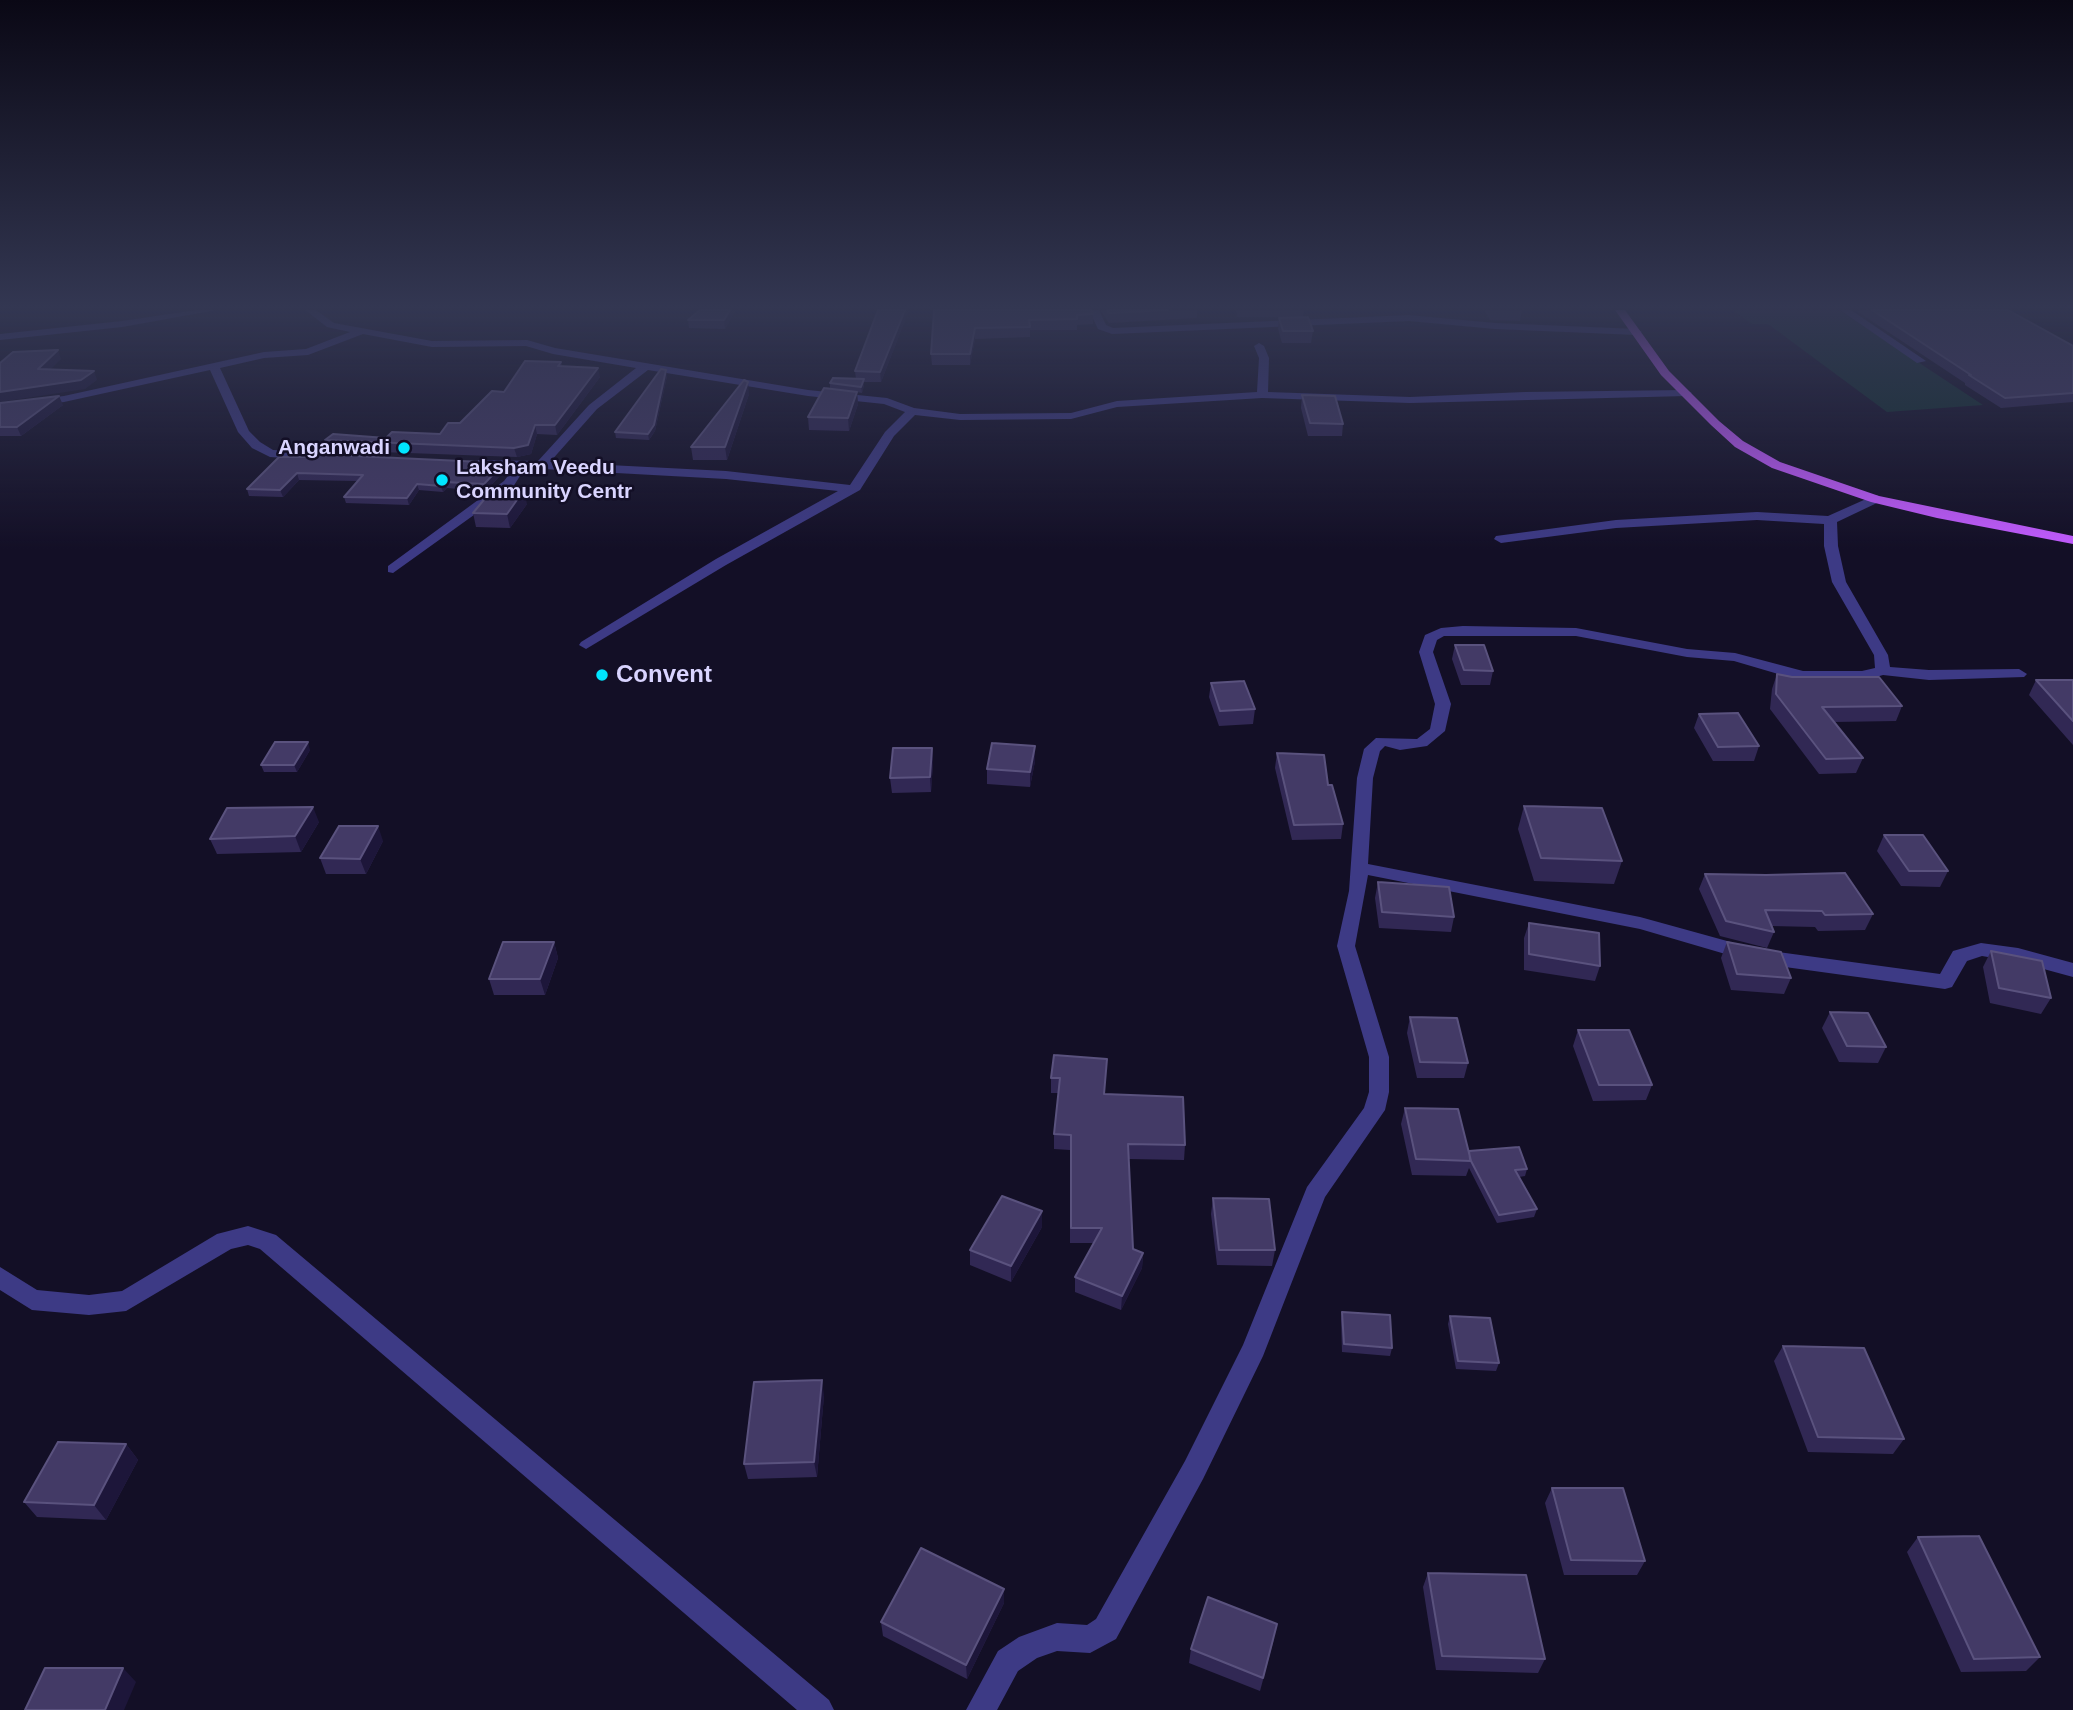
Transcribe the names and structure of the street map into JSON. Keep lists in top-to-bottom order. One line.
{"places":["Anganwadi","Laksham Veedu Community Centr","Convent"]}
